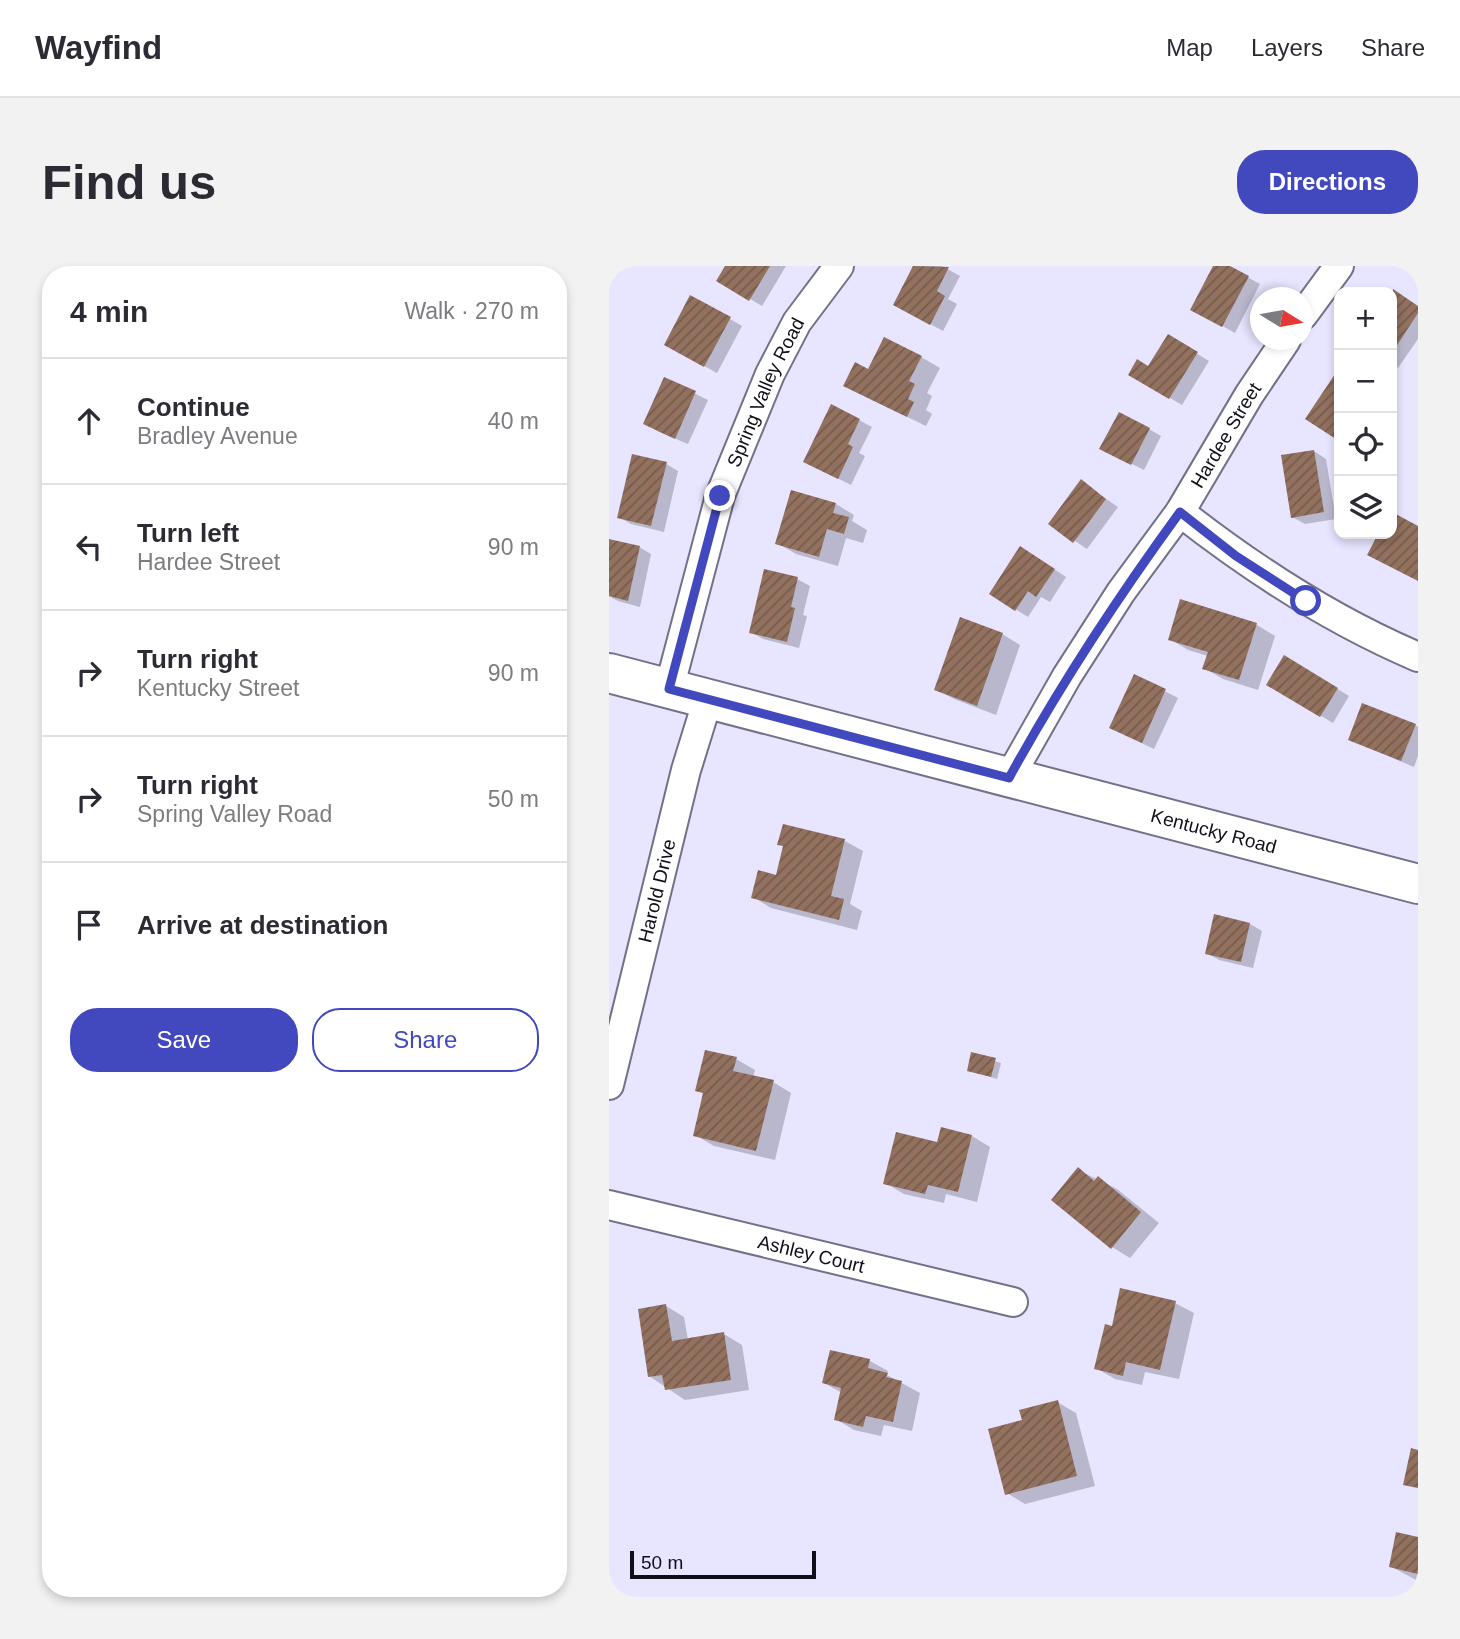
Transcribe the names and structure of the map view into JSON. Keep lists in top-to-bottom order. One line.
{"streets":{"street":["Spring Valley Road","Hardee Street","Kentucky Road","Harold Drive","Ashley Court"]},"crossings":[["Spring Valley Road","Kentucky Road"],["Hardee Street","Kentucky Road"],["Kentucky Road","Harold Drive"]],"scale_bar":"50 m","north":"right","page":{"header":"Wayfind","nav":["Map","Layers","Share"],"buttons":["Directions",["Save","Share"]],"title":"Find us","heading":["4 min","Walk · 270 m"],"map_buttons":["+","−"],"list":[["Continue","Bradley Avenue","40 m"],["Turn left","Hardee Street","90 m"],["Turn right","Kentucky Street","90 m"],["Turn right","Spring Valley Road","50 m"],"Arrive at destination"],"scale":"50 m"}}
